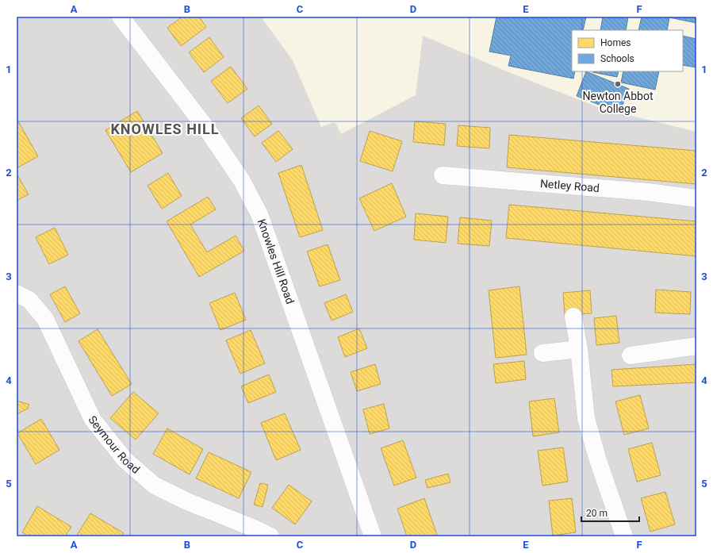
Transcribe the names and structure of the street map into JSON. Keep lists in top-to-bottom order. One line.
{"streets":{"street":["Netley Road","Knowles Hill Road","Seymour Road"]},"districts":["KNOWLES HILL"],"places":["Newton Abbot College"],"legend":["Homes","Schools"],"scale_bar":"20 m","grid":{"columns":["A","B","C","D","E","F"],"rows":["1","2","3","4","5"]}}
